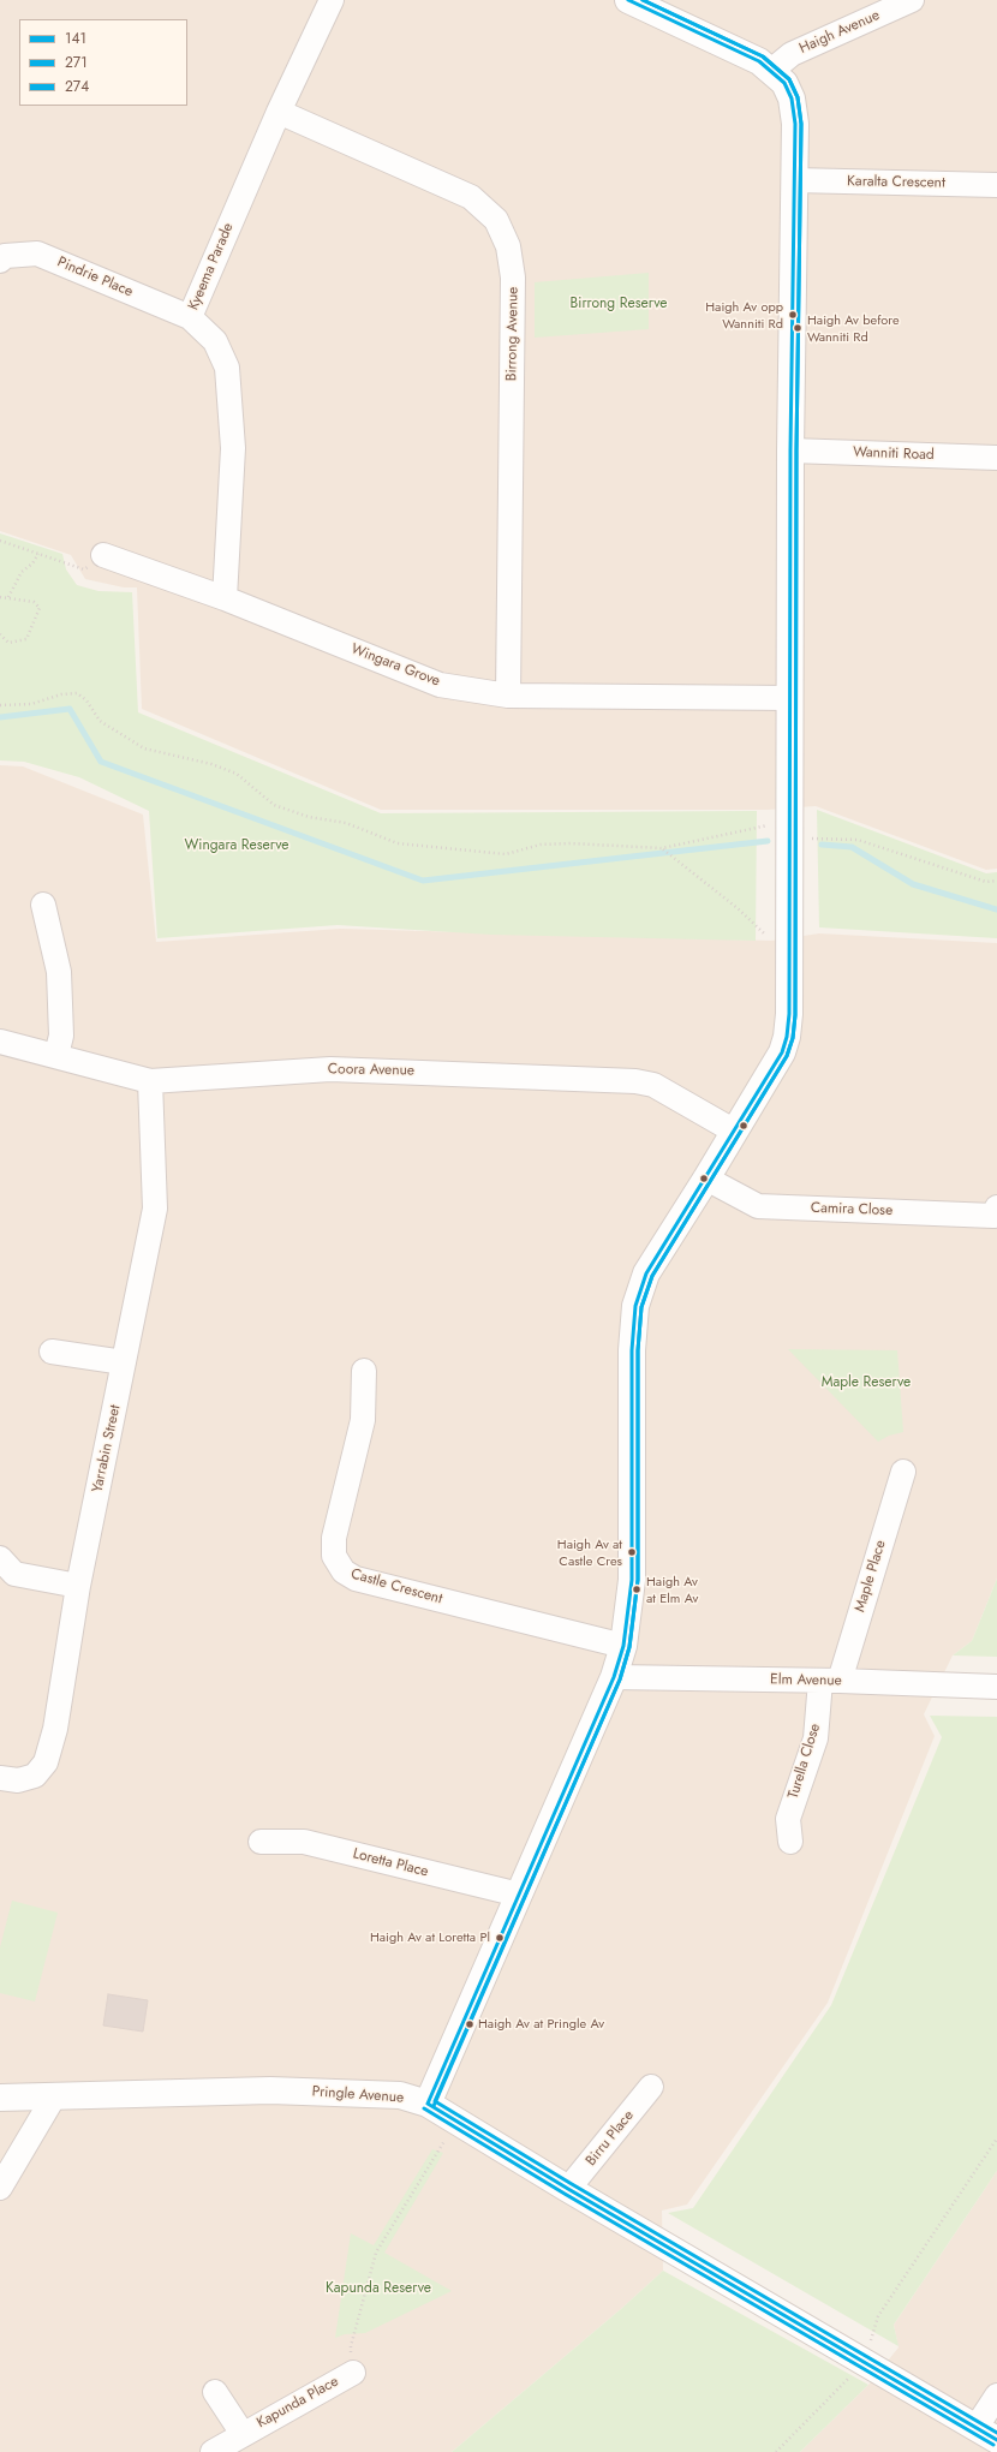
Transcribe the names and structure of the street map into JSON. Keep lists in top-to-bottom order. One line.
{"streets":{"street":["Haigh Avenue","Karalta Crescent","Kyeema Parade","Pindrie Place","Birrong Avenue","Wanniti Road","Wingara Grove","Coora Avenue","Camira Close","Yarrabin Street","Maple Place","Castle Crescent","Elm Avenue","Turella Close","Loretta Place","Pringle Avenue","Birru Place","Kapunda Place"]},"crossings":[["Kyeema Parade","Pindrie Place"],["Kyeema Parade","Birrong Avenue"],["Kyeema Parade","Wingara Grove"],["Birrong Avenue","Wingara Grove"],["Coora Avenue","Yarrabin Street"],["Maple Place","Elm Avenue"],["Maple Place","Turella Close"],["Elm Avenue","Turella Close"],["Pringle Avenue","Birru Place"]],"parks":["Birrong Reserve","Wingara Reserve","Maple Reserve","Kapunda Reserve"],"places":["Haigh Av opp Wanniti Rd","Haigh Av before Wanniti Rd","Haigh Av at Castle Cres","Haigh Av at Elm Av","Haigh Av at Loretta Pl","Haigh Av at Pringle Av"],"lines":["transit line 141","transit line 271","transit line 274"],"legend":["141","271","274"]}
